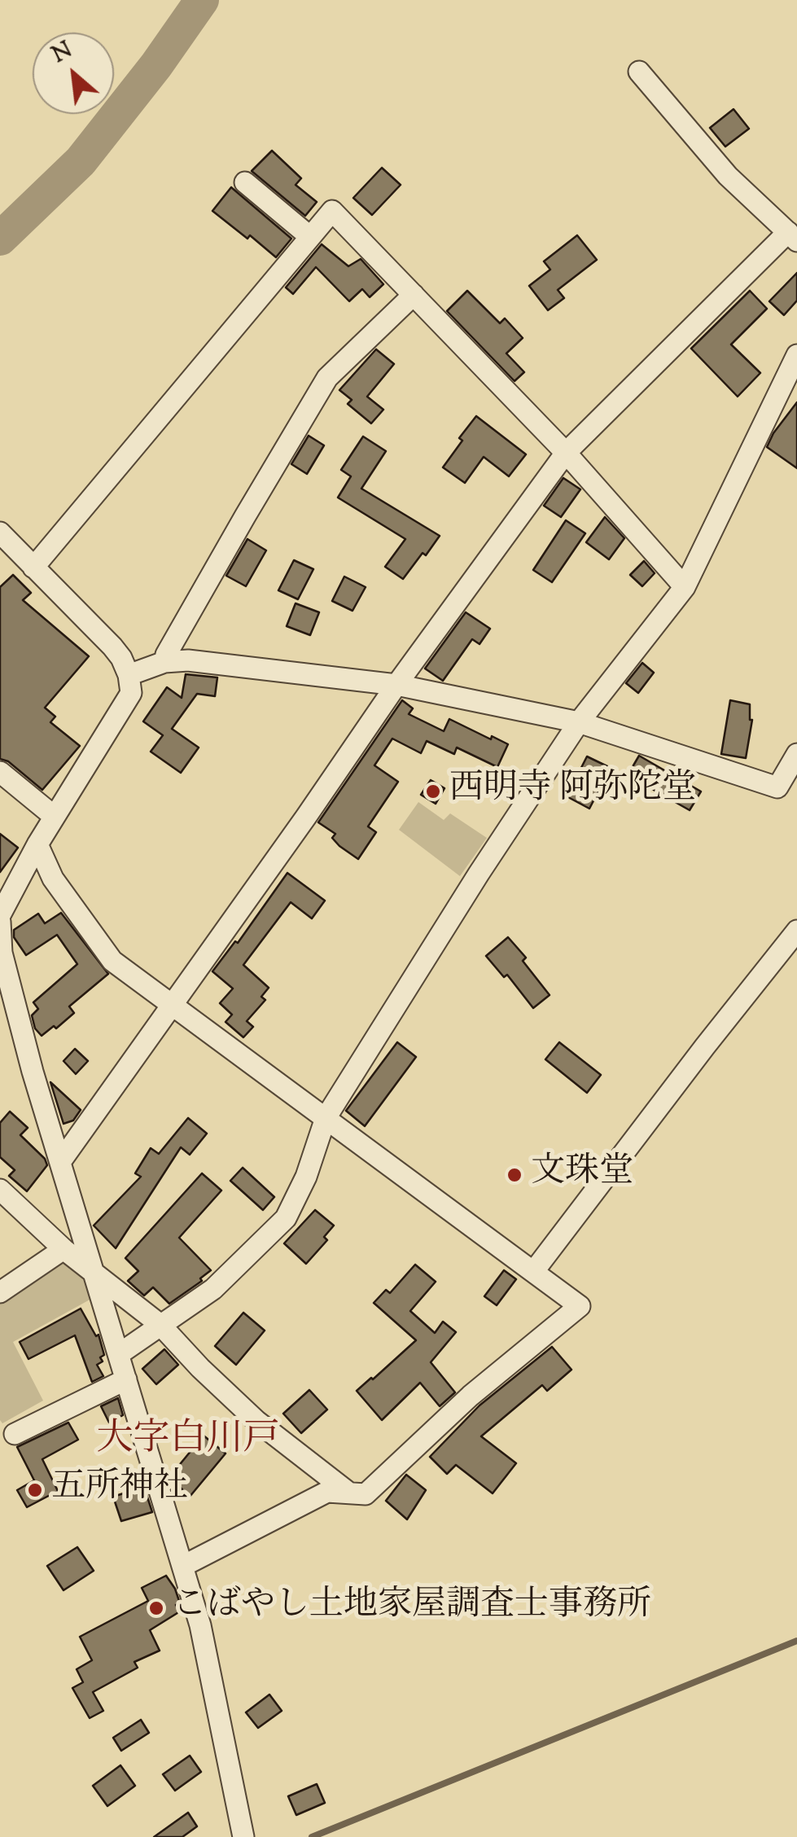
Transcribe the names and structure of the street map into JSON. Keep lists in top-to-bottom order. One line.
{"districts":["大字白川戸"],"places":["西明寺 阿弥陀堂","文珠堂","五所神社","こばやし土地家屋調査士事務所"],"north":"top left"}
